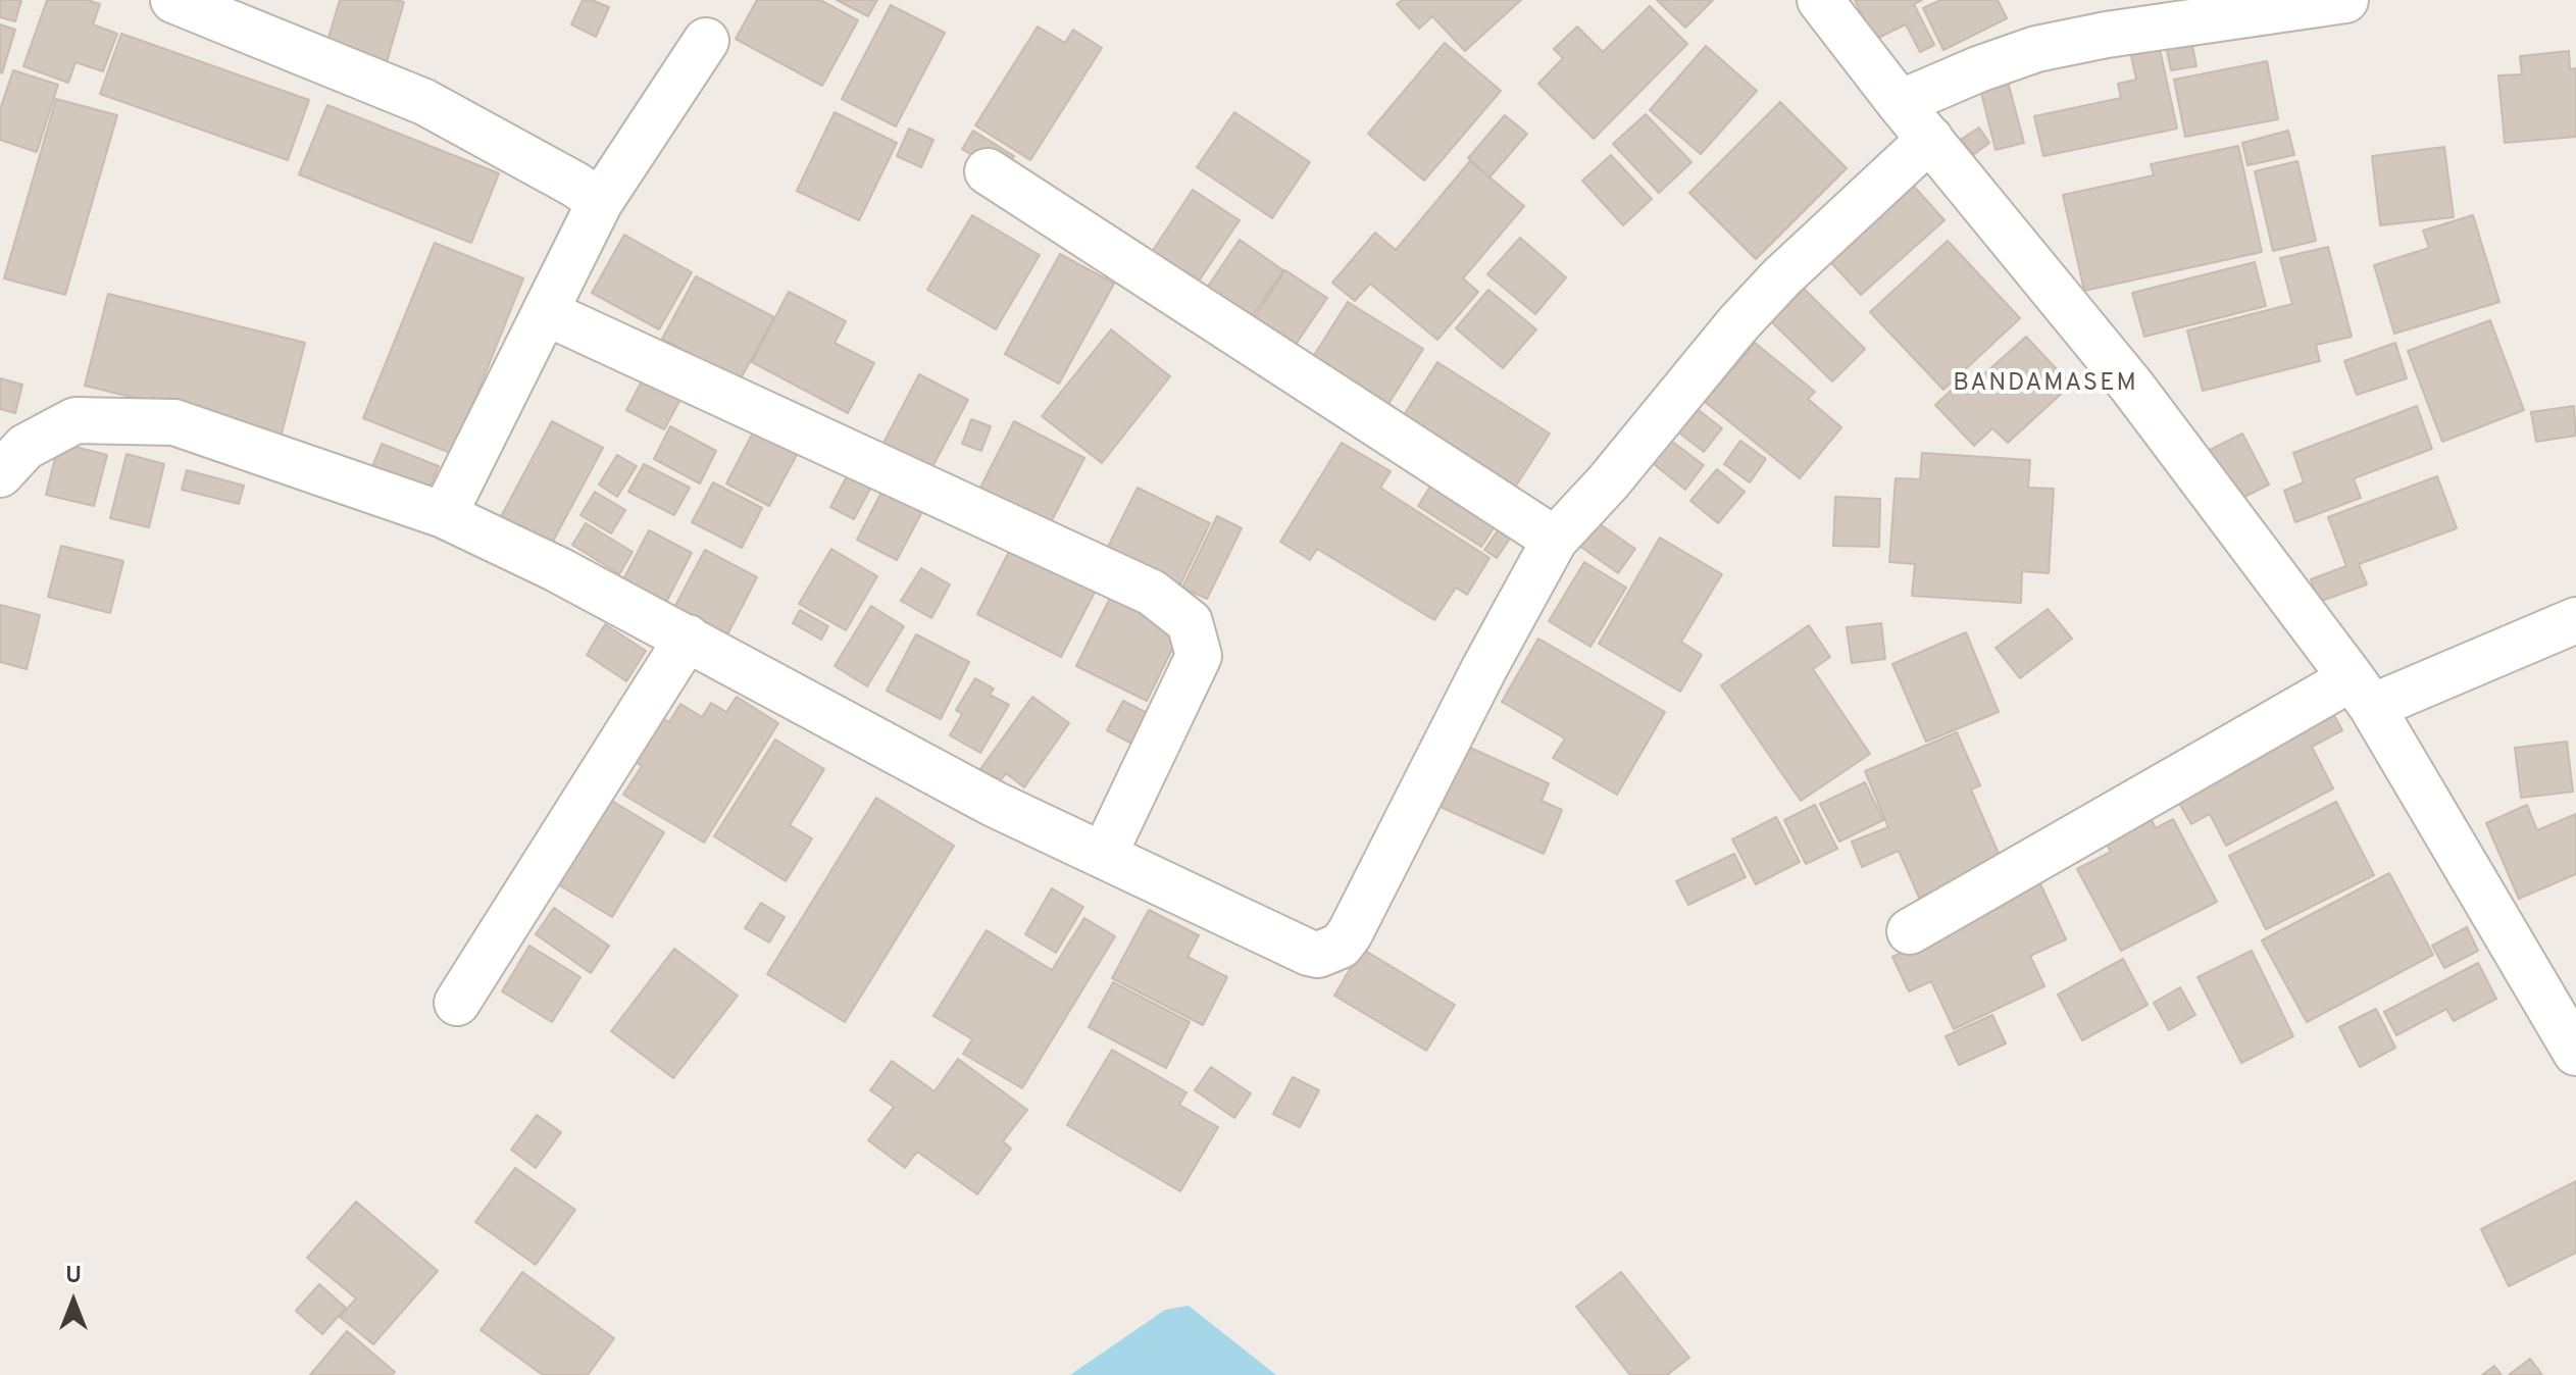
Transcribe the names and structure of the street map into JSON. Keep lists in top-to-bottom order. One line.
{"districts":["BANDAMASEM"],"north":"top"}
